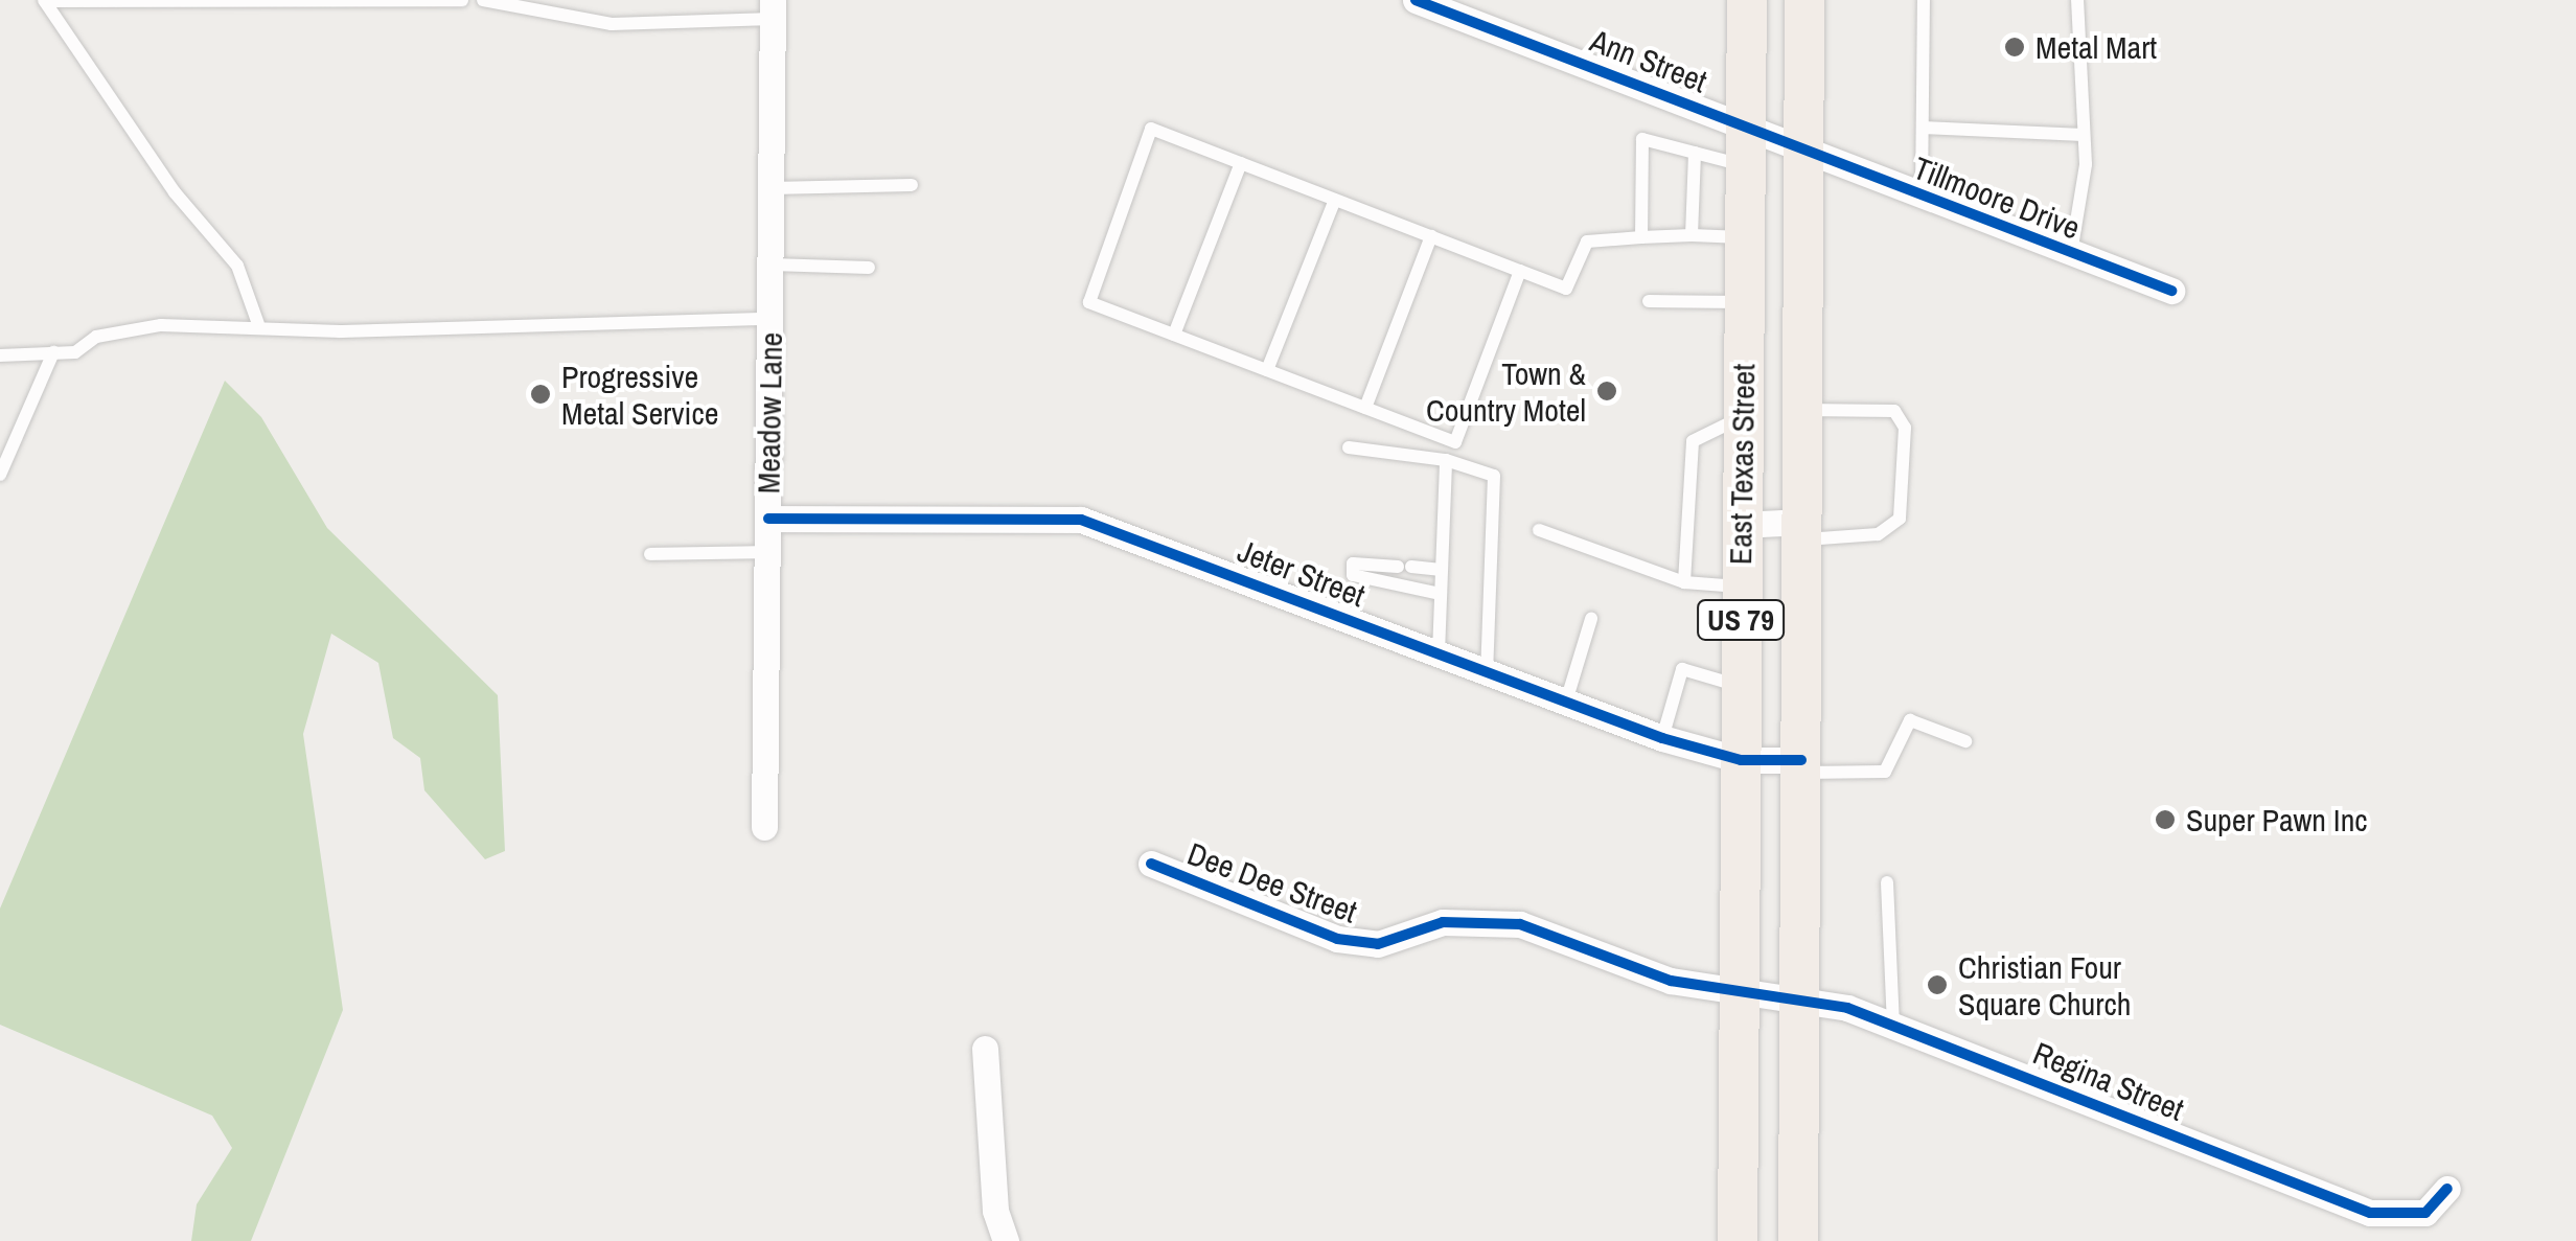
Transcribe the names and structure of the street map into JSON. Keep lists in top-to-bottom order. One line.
{"streets":{"main road":["East Texas Street","US 79"],"street":["Ann Street","Tillmoore Drive","Meadow Lane","Jeter Street","Dee Dee Street","Regina Street"]},"crossings":[["Ann Street","Tillmoore Drive"],["Ann Street","East Texas Street"],["Tillmoore Drive","East Texas Street"],["Meadow Lane","Jeter Street"],["East Texas Street","Jeter Street"],["East Texas Street","Dee Dee Street"],["East Texas Street","Regina Street"],["Dee Dee Street","Regina Street"]],"places":["Metal Mart","Town & Country Motel","Progressive Metal Service","Super Pawn Inc","Christian Four Square Church"]}
